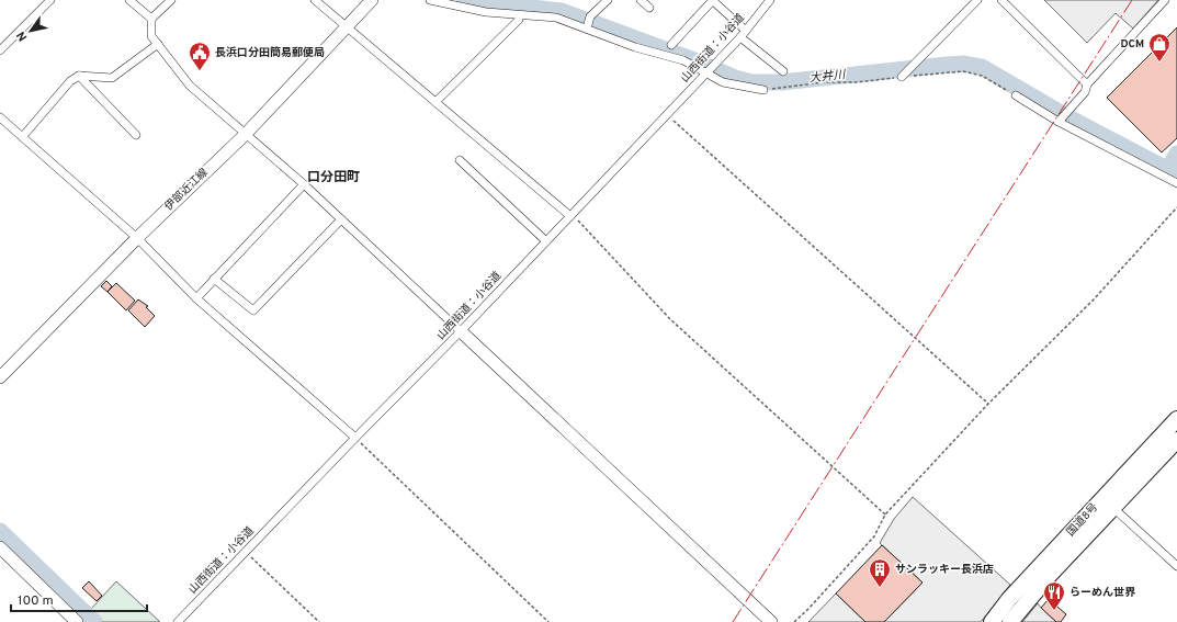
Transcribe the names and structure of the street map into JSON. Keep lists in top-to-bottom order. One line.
{"streets":{"highway":["国道8号"],"main road":["伊部近江線"],"street":["山西街道：小谷道"]},"districts":["口分田町"],"water":["大井川"],"places":{"shop":["DCM"],"public building":["長浜口分田簡易郵便局"],"building":["サンラッキー長浜店"],"restaurant":["らーめん世界"]},"scale_bar":"100 m","north":"bottom left"}
